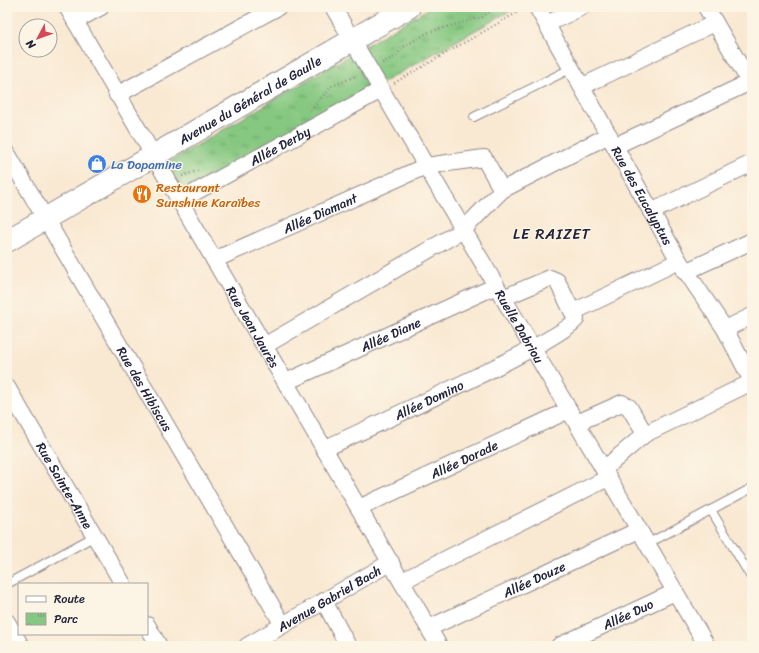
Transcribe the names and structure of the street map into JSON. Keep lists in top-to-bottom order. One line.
{"streets":{"main road":["Avenue du Général de Gaulle"],"street":["Allée Derby","Rue des Eucalyptus","Allée Diamant","Rue Jean Jaurès","Ruelle Dabriou","Allée Diane","Rue des Hibiscus","Allée Domino","Allée Dorade","Rue Sainte-Anne","Allée Douze","Avenue Gabriel Bach","Allée Duo"]},"crossings":[["Avenue du Général de Gaulle","Rue Jean Jaurès"],["Avenue du Général de Gaulle","Ruelle Dabriou"],["Avenue du Général de Gaulle","Rue des Hibiscus"],["Allée Derby","Rue Jean Jaurès"],["Allée Derby","Ruelle Dabriou"],["Allée Diamant","Rue Jean Jaurès"],["Allée Diamant","Ruelle Dabriou"],["Rue Jean Jaurès","Allée Diane"],["Rue Jean Jaurès","Allée Domino"],["Rue Jean Jaurès","Allée Dorade"],["Rue Jean Jaurès","Allée Douze"],["Rue Jean Jaurès","Avenue Gabriel Bach"],["Ruelle Dabriou","Allée Diane"],["Ruelle Dabriou","Allée Domino"],["Ruelle Dabriou","Allée Dorade"],["Ruelle Dabriou","Allée Douze"],["Ruelle Dabriou","Allée Duo"],["Allée Diane","Allée Domino"],["Rue des Hibiscus","Avenue Gabriel Bach"]],"districts":["LE RAIZET"],"places":{"shop":["La Dopamine"],"restaurant":["Restaurant Sunshine Karaïbes"]},"legend":["Route","Parc"],"north":"bottom left"}
